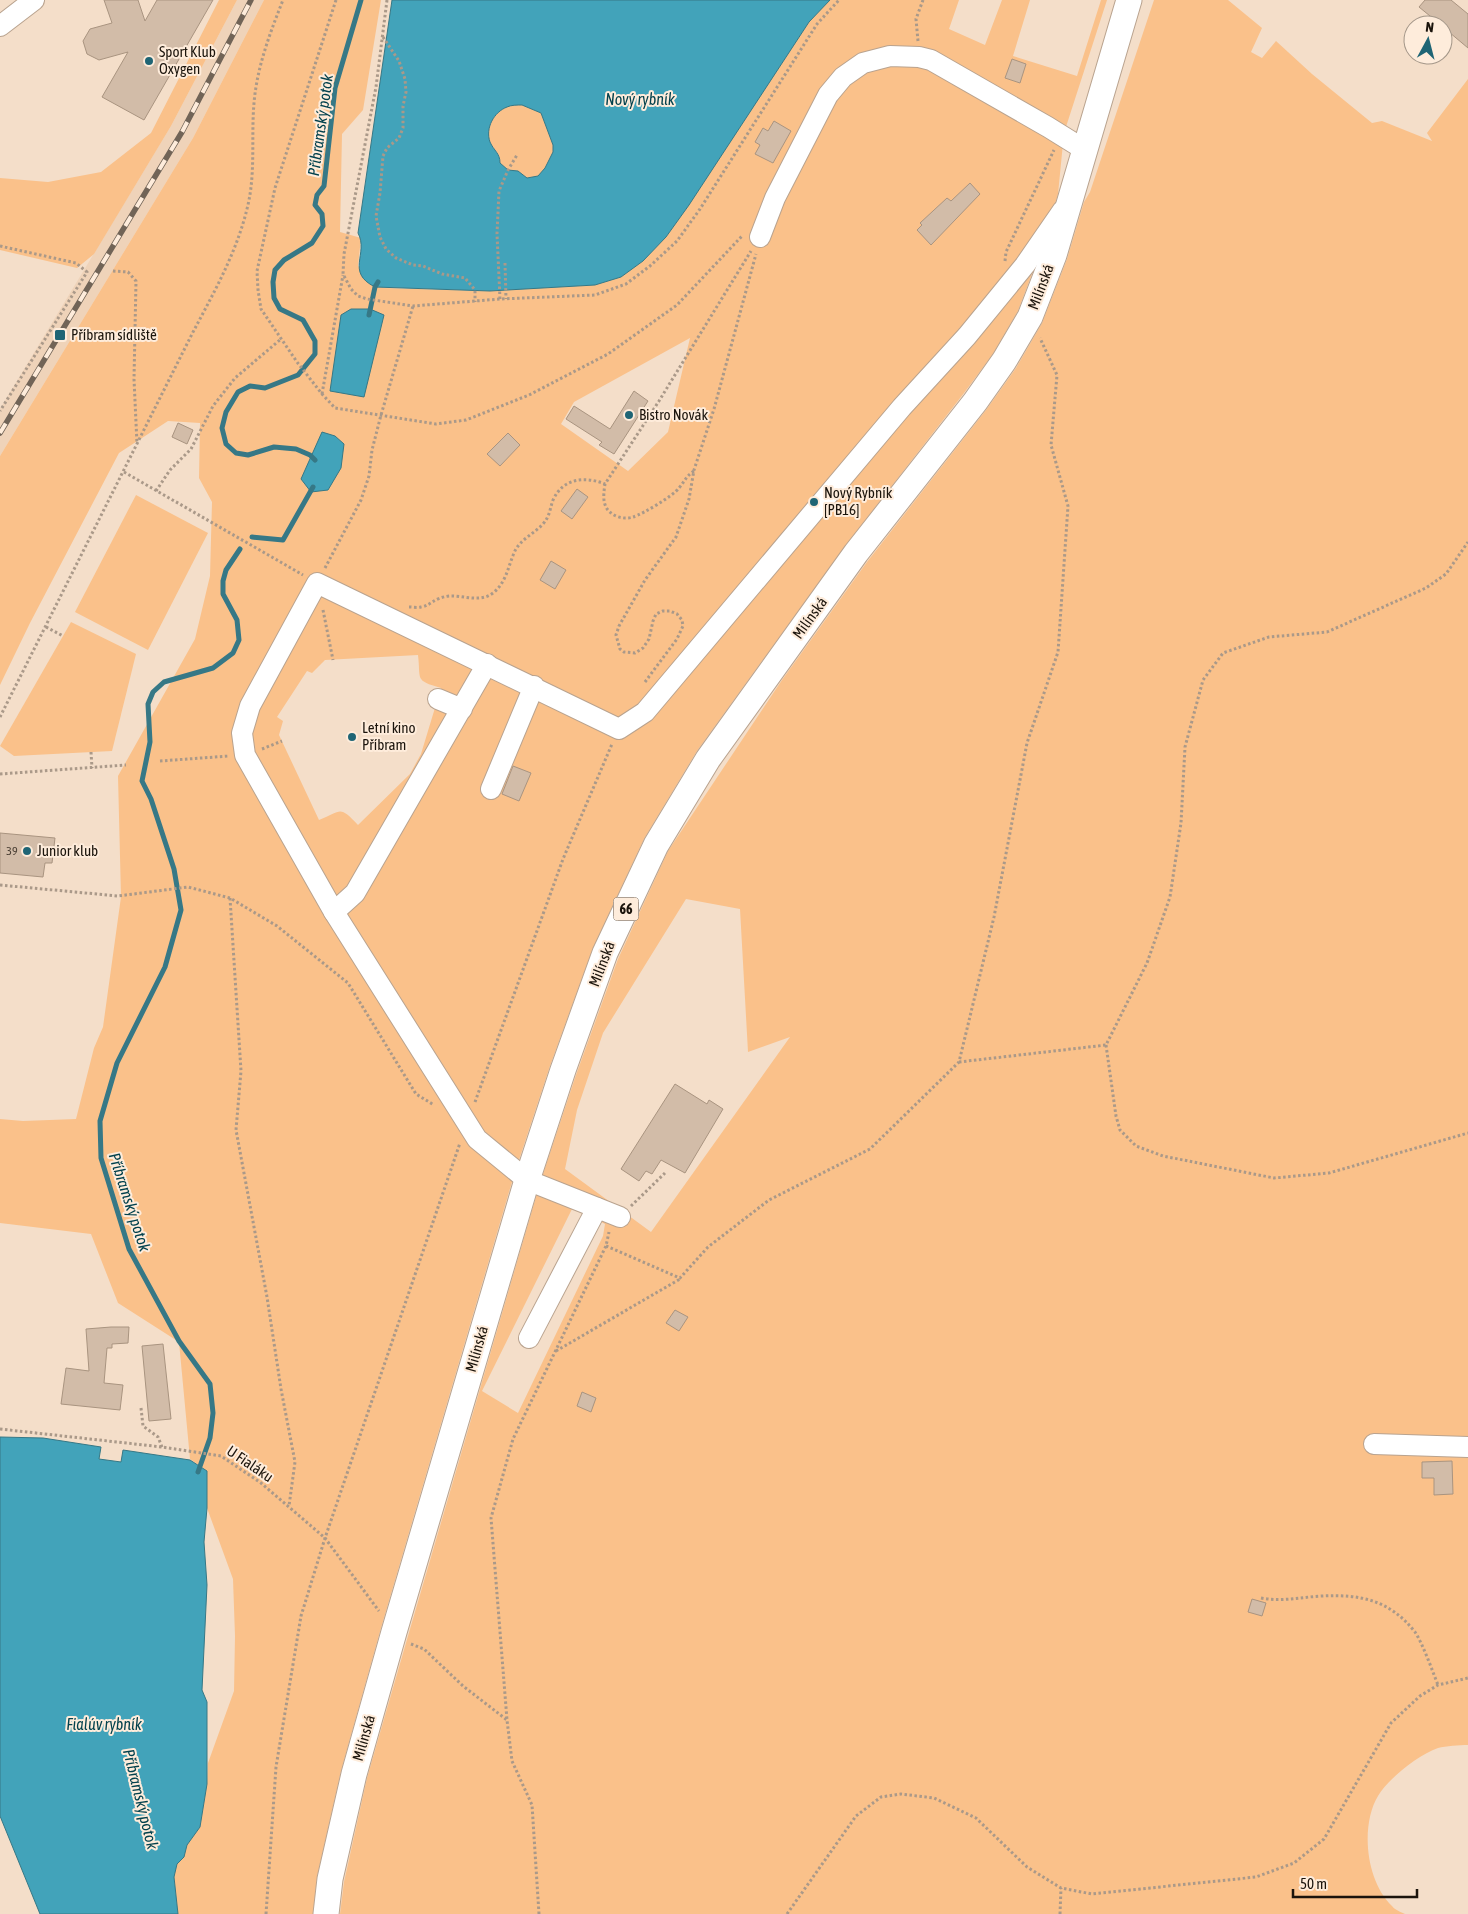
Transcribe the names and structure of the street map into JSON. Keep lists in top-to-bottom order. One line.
{"streets":{"main road":["Milínská","66"],"path":["U Fialáku"]},"crossings":[["Milínská","U Fialáku"]],"water":["Nový rybník","Příbramský potok","Fialúv rybník"],"places":{"other":["Sport Klub Oxygen","Bistro Novák","Nový Rybník [PB16]","Letní kino Příbram","Junior klub"],"transit":["Příbram sídliště"]},"house_numbers":["39"],"scale_bar":"50 m","north":"top"}
